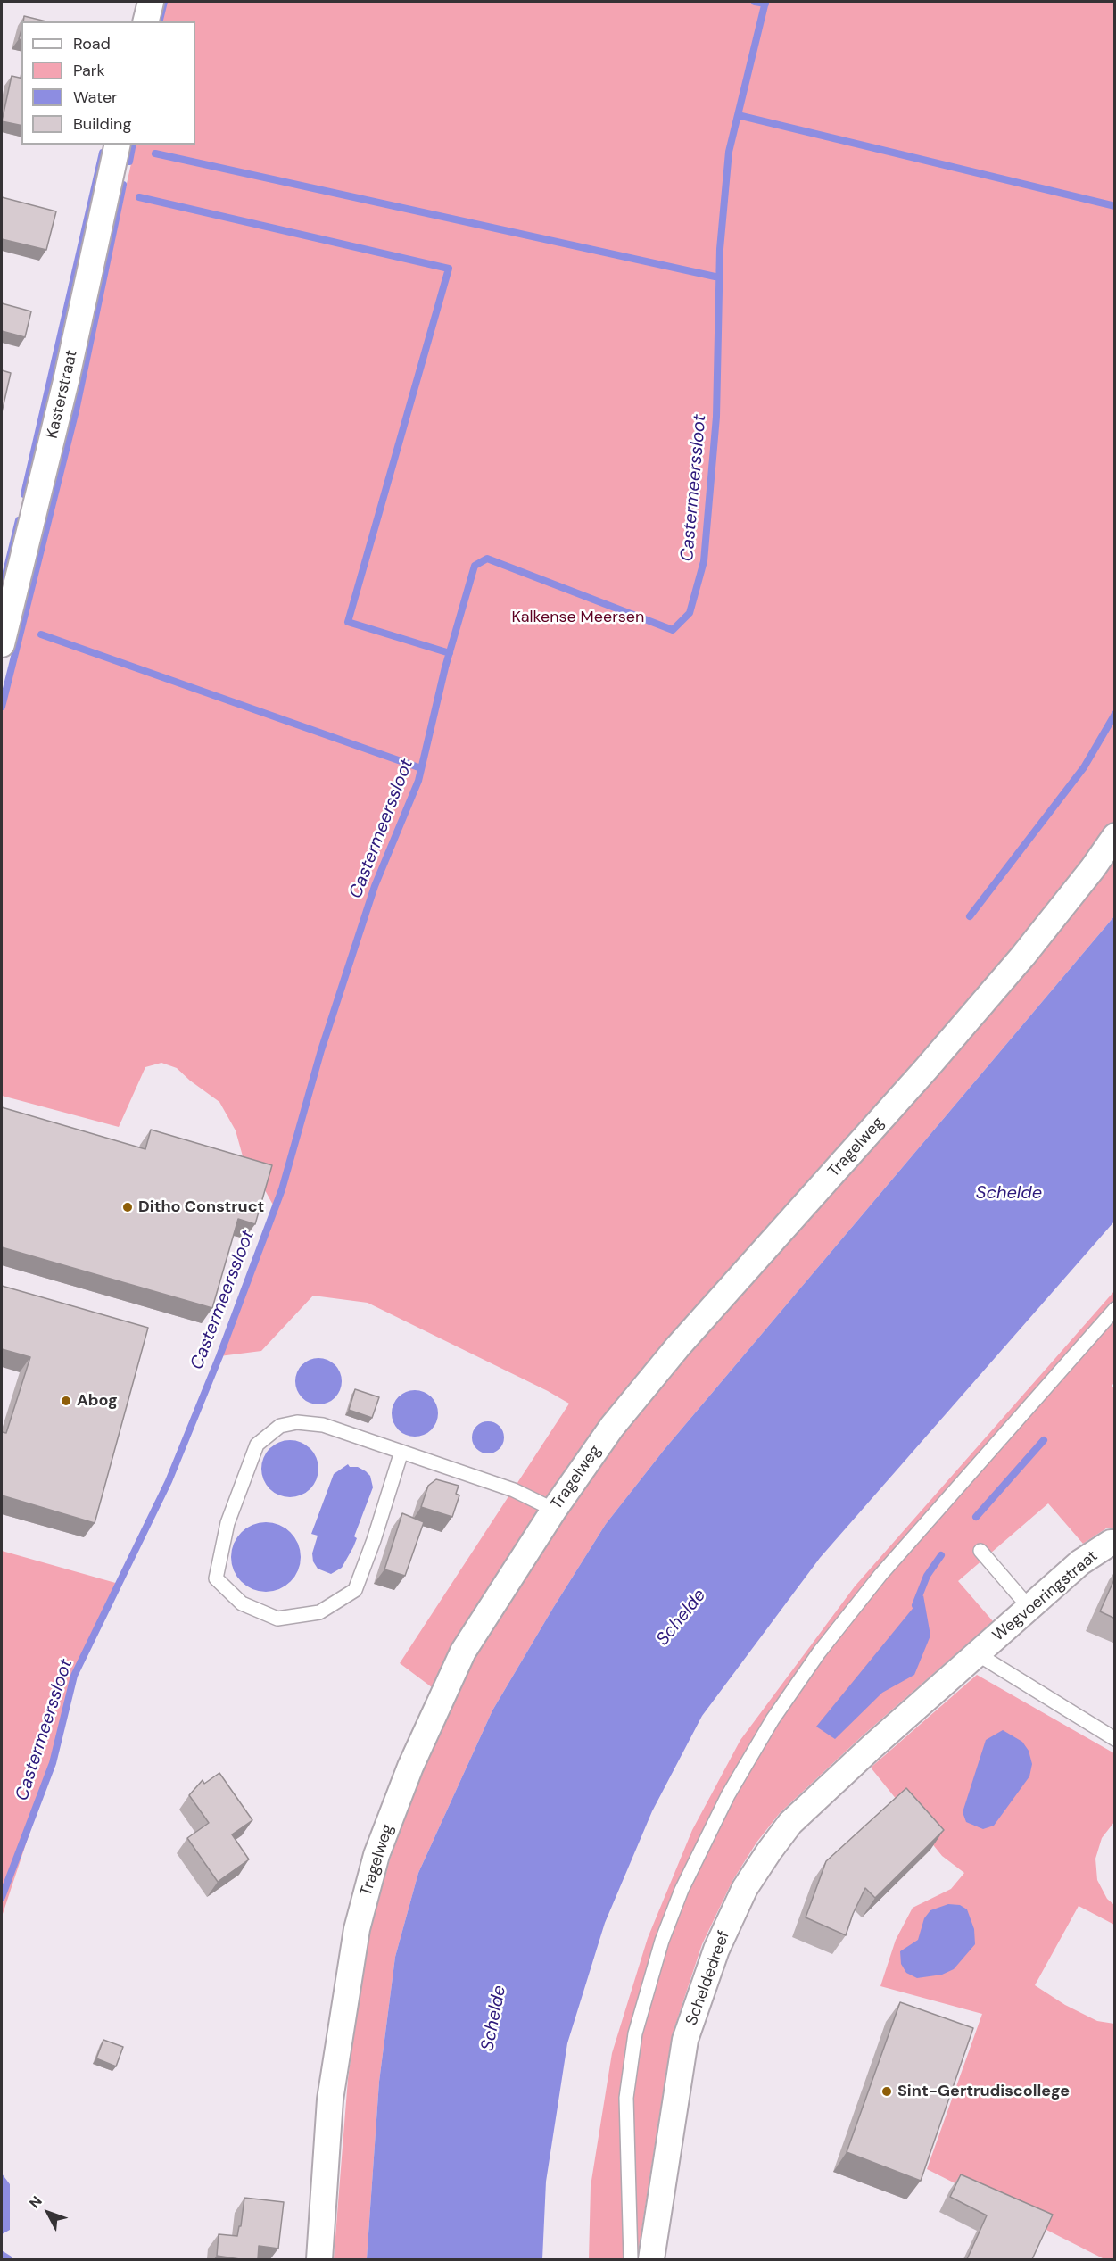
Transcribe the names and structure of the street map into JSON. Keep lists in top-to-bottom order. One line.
{"streets":{"street":["Kasterstraat","Tragelweg","Wegvoeringstraat","Scheldedreef"]},"crossings":[["Wegvoeringstraat","Scheldedreef"]],"water":["Castermeerssloot","Schelde"],"parks":["Kalkense Meersen"],"places":["Ditho Construct","Abog","Sint-Gertrudiscollege"],"legend":["Road","Park","Water","Building"],"north":"top left"}
